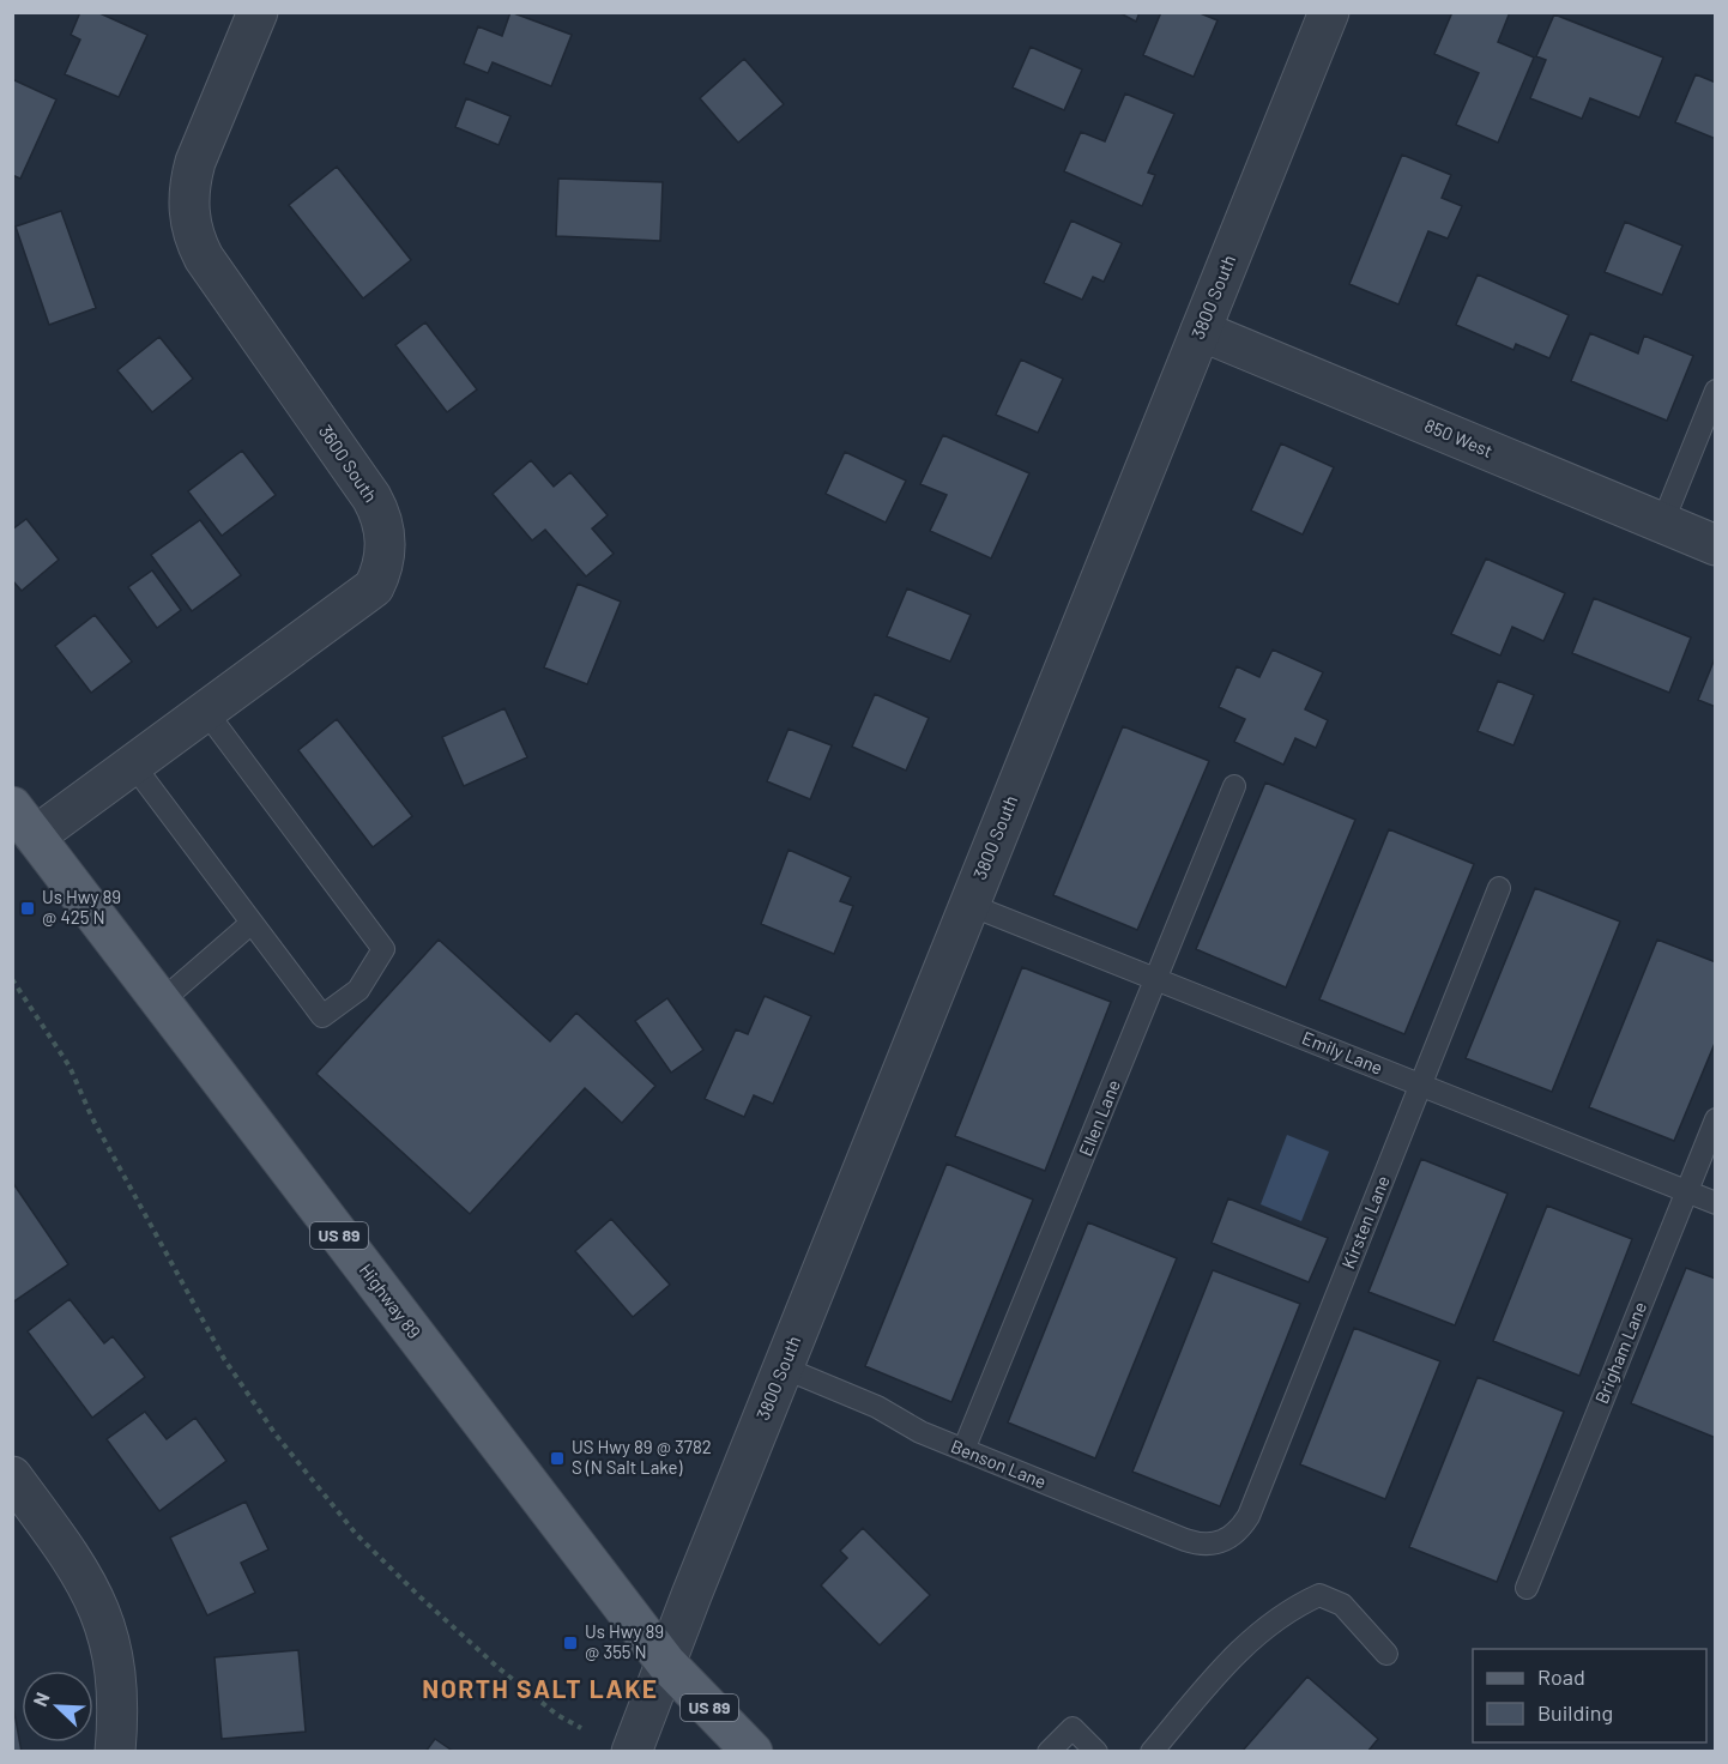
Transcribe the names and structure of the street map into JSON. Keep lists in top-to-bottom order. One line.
{"streets":{"main road":["US 89","Highway 89"],"street":["3800 South","850 West","3600 South"],"lane":["Emily Lane","Ellen Lane","Kirsten Lane","Brigham Lane","Benson Lane"]},"crossings":[["3800 South","850 West"],["3800 South","Emily Lane"],["3800 South","Highway 89"],["3800 South","Benson Lane"],["3600 South","Highway 89"],["Emily Lane","Ellen Lane"],["Emily Lane","Kirsten Lane"],["Emily Lane","Brigham Lane"],["Ellen Lane","Benson Lane"],["Kirsten Lane","Benson Lane"]],"districts":["NORTH SALT LAKE"],"places":{"transit":["Us Hwy 89 @ 425 N","US Hwy 89 @ 3782 S (N Salt Lake)","Us Hwy 89 @ 355 N"]},"legend":["Road","Building"],"north":"top left"}
